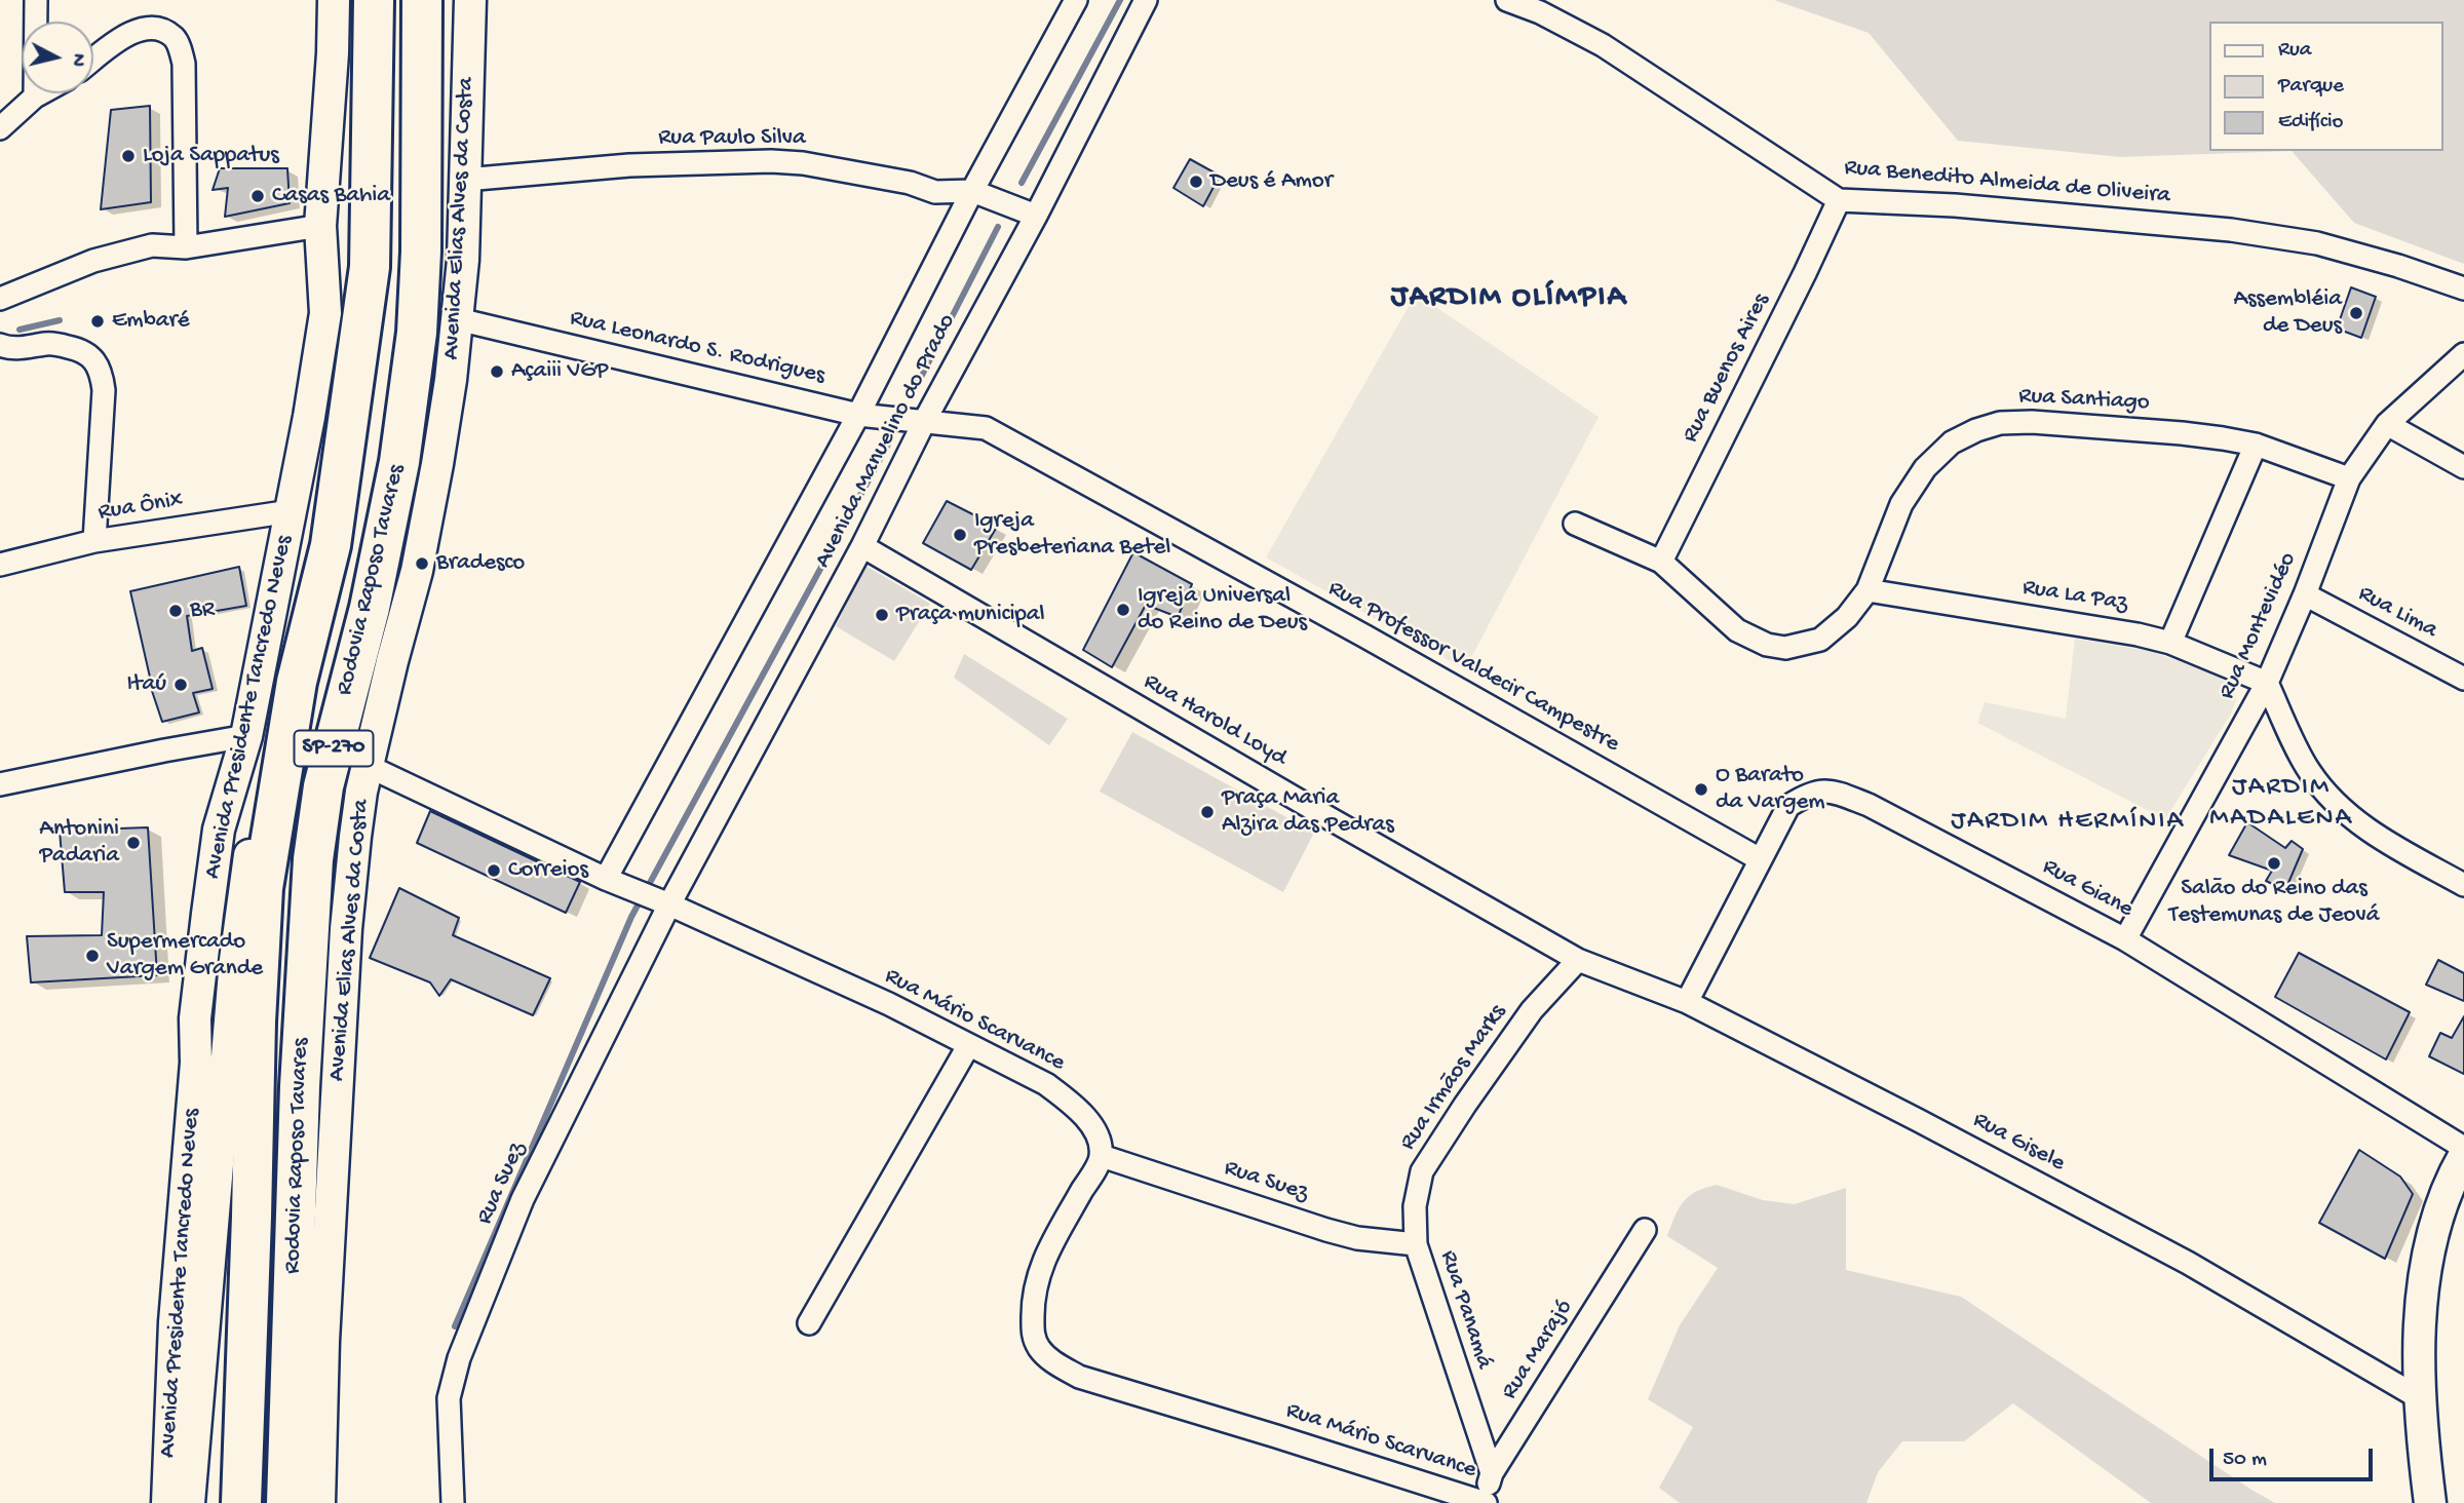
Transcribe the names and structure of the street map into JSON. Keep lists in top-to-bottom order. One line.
{"streets":{"highway":["Rodovia Raposo Tavares","SP-270"],"main road":["Avenida Elias Alves da Costa","Avenida Presidente Tancredo Neves"],"street":["Rua Paulo Silva","Rua Benedito Almeida de Oliveira","Rua Leonardo S. Rodrigues","Rua Buenos Aires","Rua Santiago","Avenida Manuelino do Prado","Rua Ônix","Rua La Paz","Rua Lima","Rua Montevidéo","Rua Professor Valdecir Campestre","Rua Harold Loyd","Rua Giane","Rua Mário Scarvance","Rua Irmãos Marks","Rua Gisele","Rua Suez","Rua Panamá","Rua Marajó"]},"crossings":[["Rua Paulo Silva","Avenida Elias Alves da Costa"],["Rua Paulo Silva","Avenida Manuelino do Prado"],["Rua Benedito Almeida de Oliveira","Rua Buenos Aires"],["Avenida Elias Alves da Costa","Rua Leonardo S. Rodrigues"],["Avenida Elias Alves da Costa","Rua Mário Scarvance"],["Rua Leonardo S. Rodrigues","Avenida Manuelino do Prado"],["Rua Leonardo S. Rodrigues","Rua Professor Valdecir Campestre"],["Rua Buenos Aires","Rua Santiago"],["Rua Santiago","Rua La Paz"],["Rua Santiago","Rua Montevidéo"],["Avenida Manuelino do Prado","Rua Professor Valdecir Campestre"],["Avenida Manuelino do Prado","Rua Harold Loyd"],["Avenida Manuelino do Prado","Rua Mário Scarvance"],["Avenida Manuelino do Prado","Rua Suez"],["Rua Ônix","Avenida Presidente Tancredo Neves"],["Rua La Paz","Rua Montevidéo"],["Rua Lima","Rua Montevidéo"],["Rua Montevidéo","Rua Giane"],["Rua Professor Valdecir Campestre","Rua Giane"],["Rua Harold Loyd","Rua Irmãos Marks"],["Rua Harold Loyd","Rua Gisele"],["Rua Giane","Rua Gisele"],["Rua Mário Scarvance","Rua Suez"],["Rua Mário Scarvance","Rua Marajó"],["Rua Irmãos Marks","Rua Gisele"],["Rua Irmãos Marks","Rua Suez"],["Rua Irmãos Marks","Rua Panamá"],["Rua Suez","Rua Panamá"],["Rua Panamá","Rua Marajó"]],"districts":["JARDIM OLÍMPIA","JARDIM MADALENA","JARDIM HERMÍNIA"],"places":["Loja Sappatus","Deus é Amor","Casas Bahia","Assembléia de Deus","Embaré","Açaiii VGP","Igreja Presbeteriana Betel","Bradesco","Igreja Universal do Reino de Deus","BR","Praça municipal","Itaú","O Barato da Vargem","Praça Maria Alzira das Pedras","Antonini Padaria","Salão do Reino das Testemunas de Jeová","Correios","Supermercado Vargem Grande"],"legend":["Rua","Parque","Edifício"],"scale_bar":"50 m","north":"right"}
